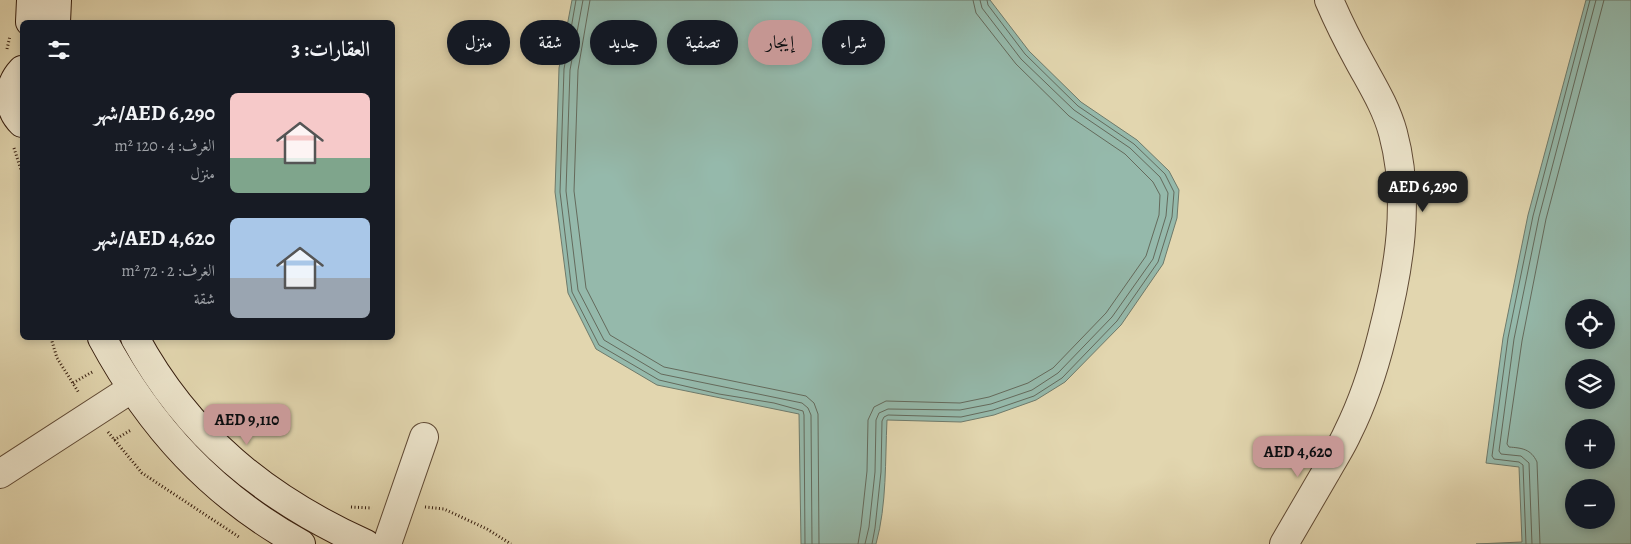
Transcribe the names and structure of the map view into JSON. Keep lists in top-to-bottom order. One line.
{"page":{"chip":["شراء","إيجار","تصفية","جديد","شقة","منزل"],"heading":"العقارات: 3","list":[{"name":"AED 6,290/شهر","note":"الغرف: 4 · 120 m² · منزل"},{"name":"AED 4,620/شهر","note":"الغرف: 2 · 72 m² · شقة"}],"price":["AED 6,290","AED 9,110","AED 4,620"],"map_buttons":["+","−"]}}
